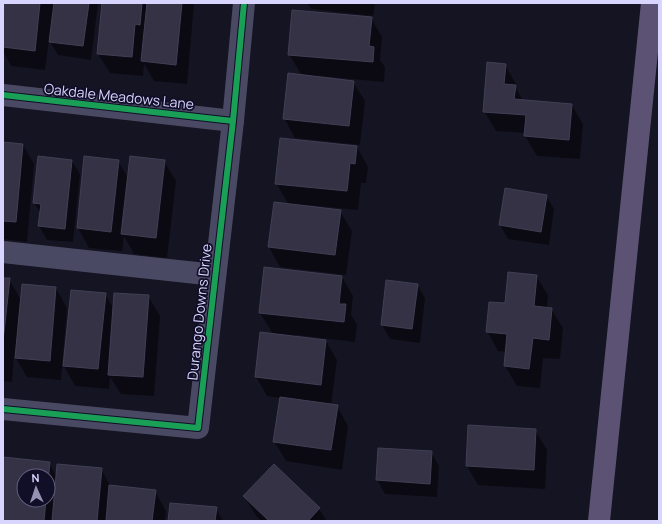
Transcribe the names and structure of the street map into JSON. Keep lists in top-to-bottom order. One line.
{"streets":{"street":["Oakdale Meadows Lane","Durango Downs Drive"]},"crossings":[["Oakdale Meadows Lane","Durango Downs Drive"]],"north":"top"}
